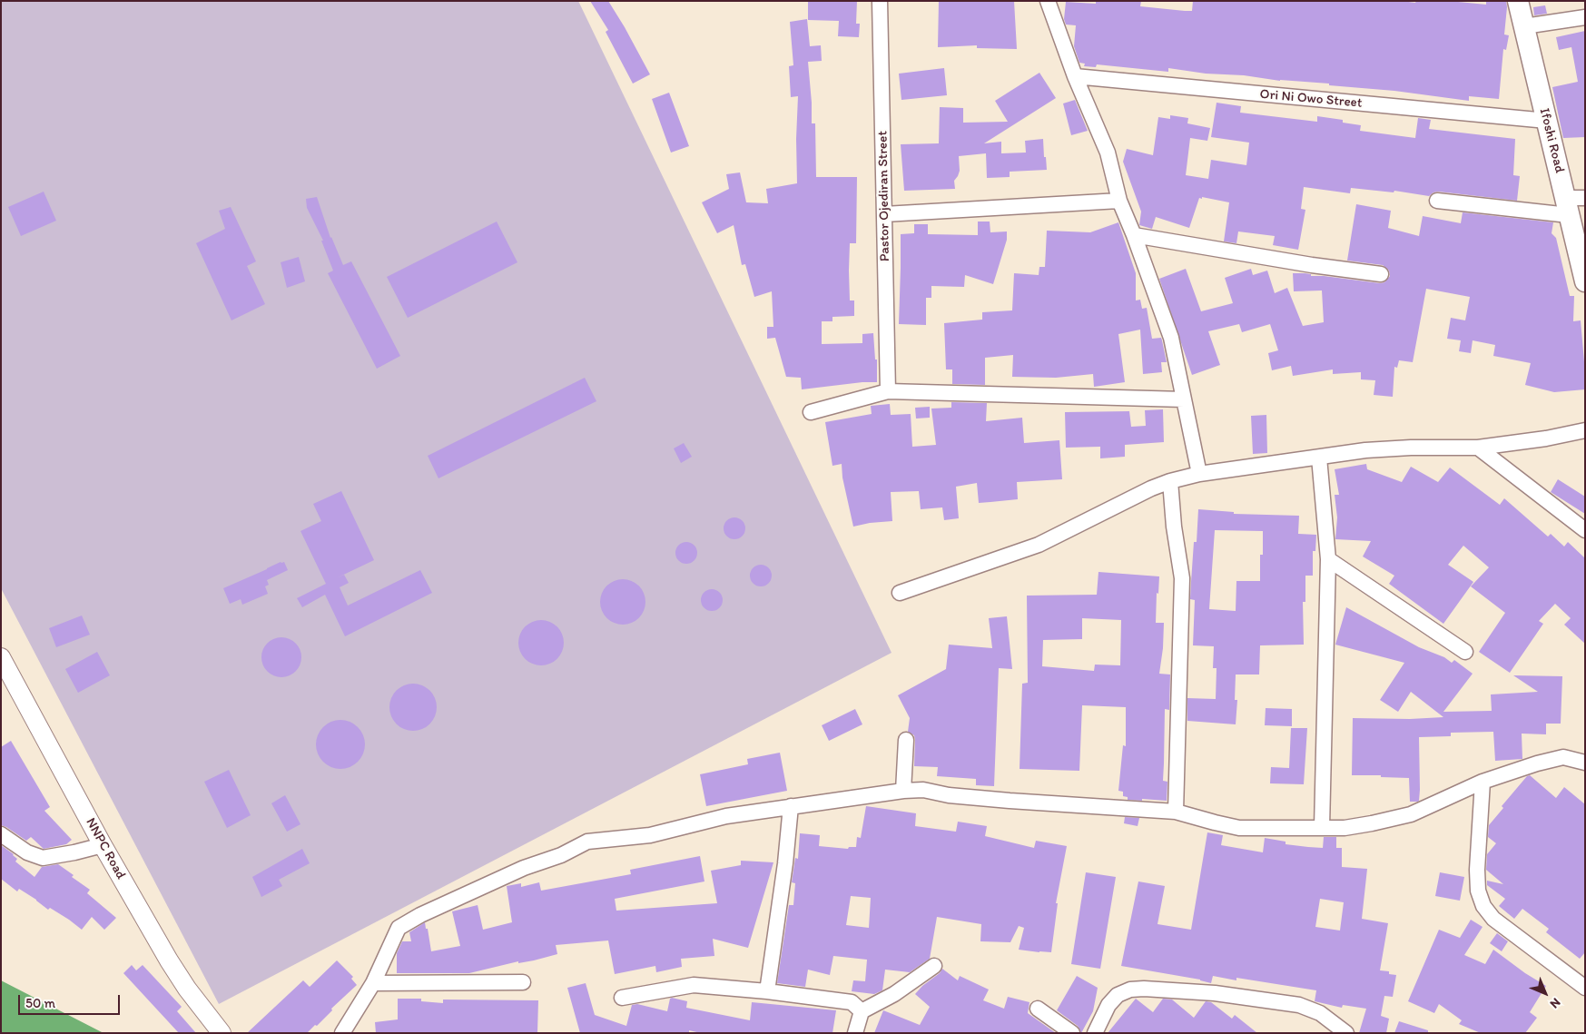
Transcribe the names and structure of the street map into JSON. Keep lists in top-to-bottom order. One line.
{"streets":{"main road":["Ifoshi Road"],"street":["Ori Ni Owo Street","Pastor Ojediran Street","NNPC Road"]},"crossings":[["Ori Ni Owo Street","Ifoshi Road"]],"scale_bar":"50 m","north":"bottom right"}
